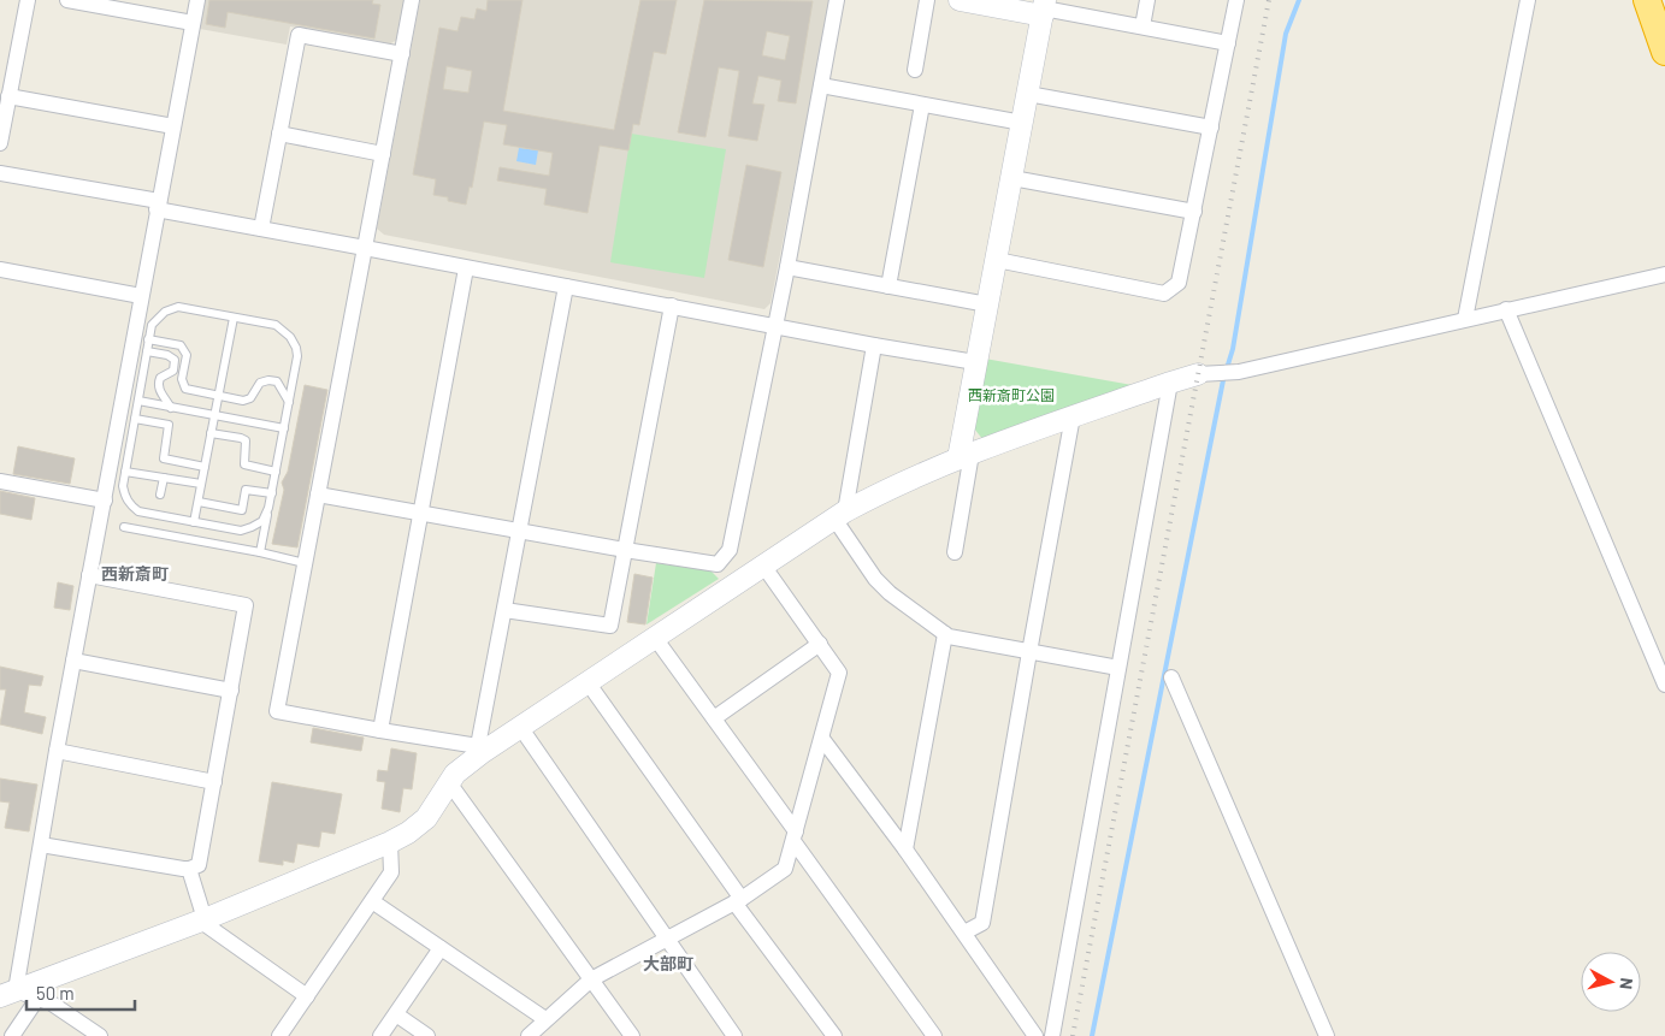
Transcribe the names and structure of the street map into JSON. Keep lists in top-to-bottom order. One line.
{"districts":["西新斎町","大部町"],"parks":["西新斎町公園"],"scale_bar":"50 m","north":"right"}
